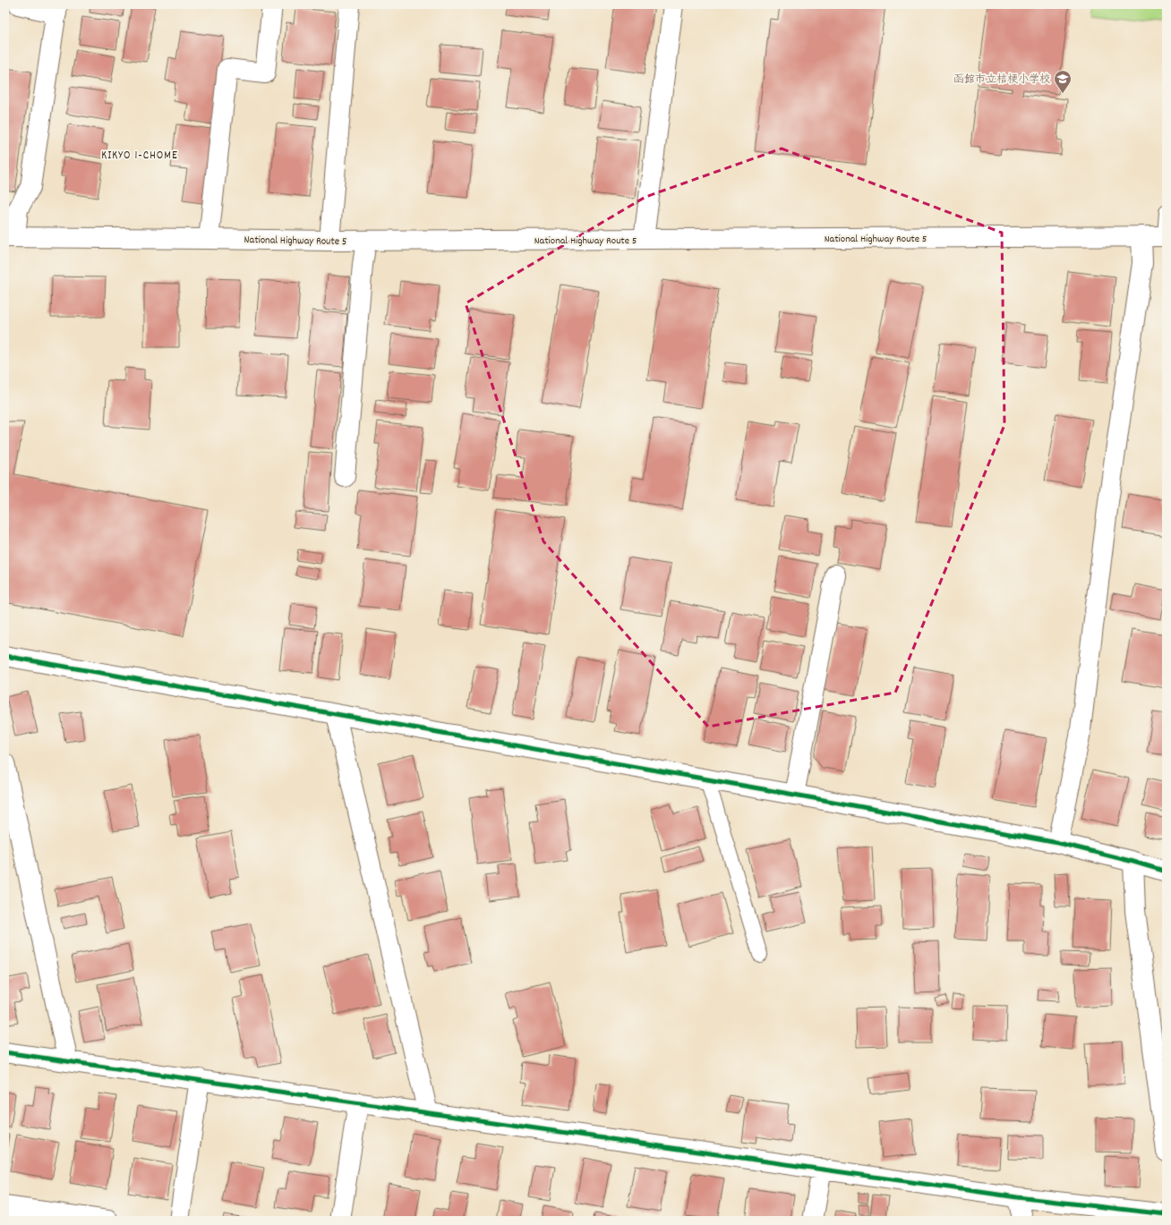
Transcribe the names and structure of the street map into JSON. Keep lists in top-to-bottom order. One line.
{"streets":{"main road":["National Highway Route 5"]},"districts":["KIKYO 1-CHOME"],"places":{"school or university":["函館市立桔梗小学校"]}}
